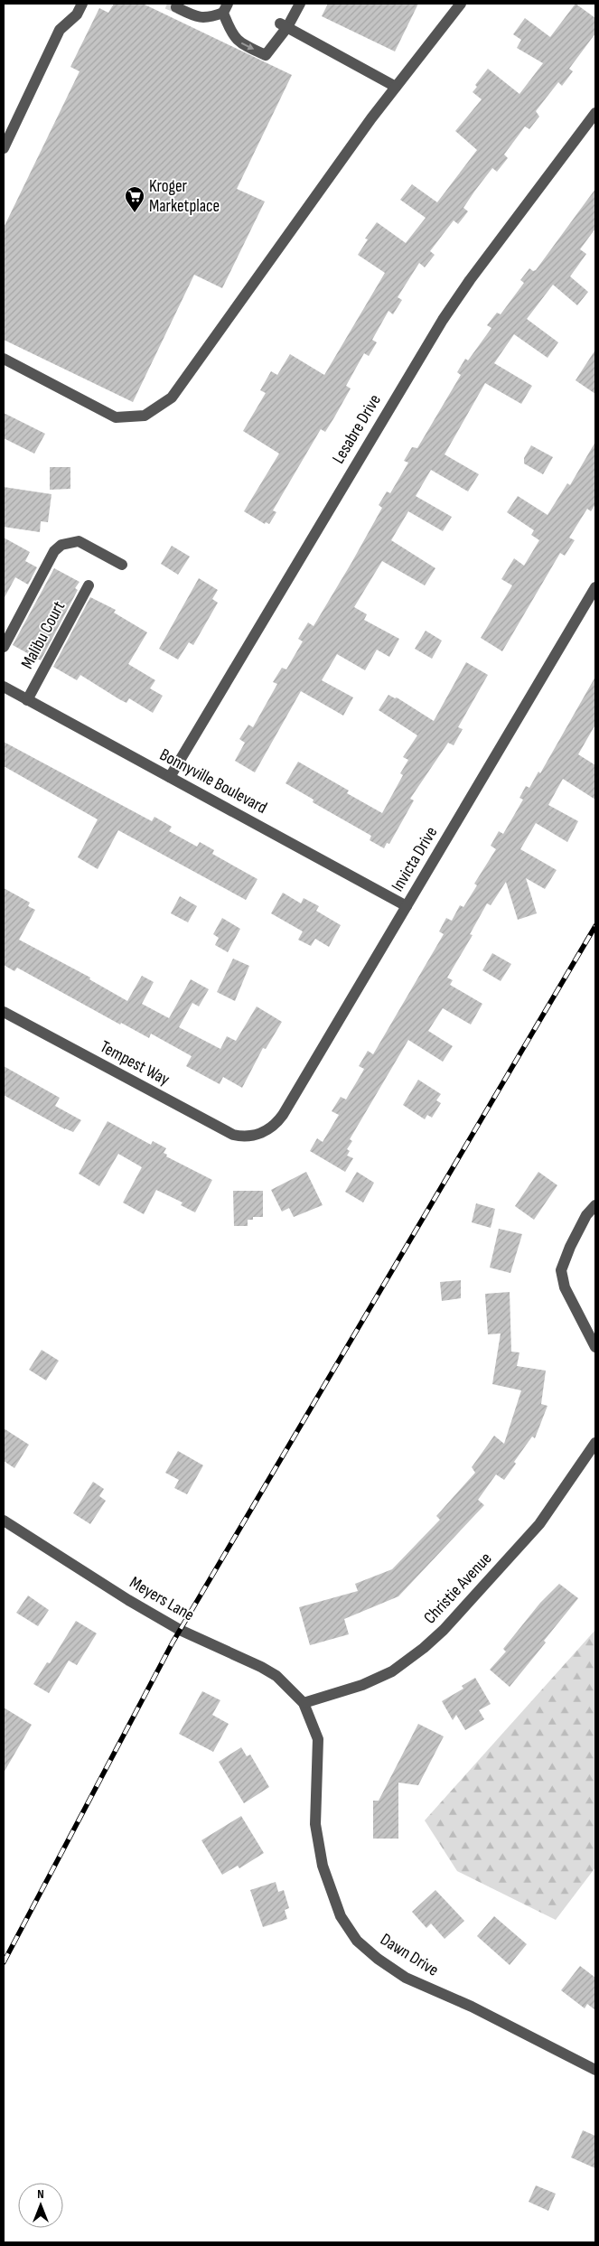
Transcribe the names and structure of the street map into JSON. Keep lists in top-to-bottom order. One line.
{"streets":{"street":["Lesabre Drive","Malibu Court","Bonnyville Boulevard","Invicta Drive","Tempest Way","Christie Avenue","Meyers Lane","Dawn Drive"]},"crossings":[["Lesabre Drive","Bonnyville Boulevard"],["Malibu Court","Bonnyville Boulevard"],["Bonnyville Boulevard","Invicta Drive"],["Invicta Drive","Tempest Way"],["Christie Avenue","Meyers Lane"],["Christie Avenue","Dawn Drive"],["Meyers Lane","Dawn Drive"]],"places":{"supermarket":["Kroger Marketplace"]},"north":"top"}
